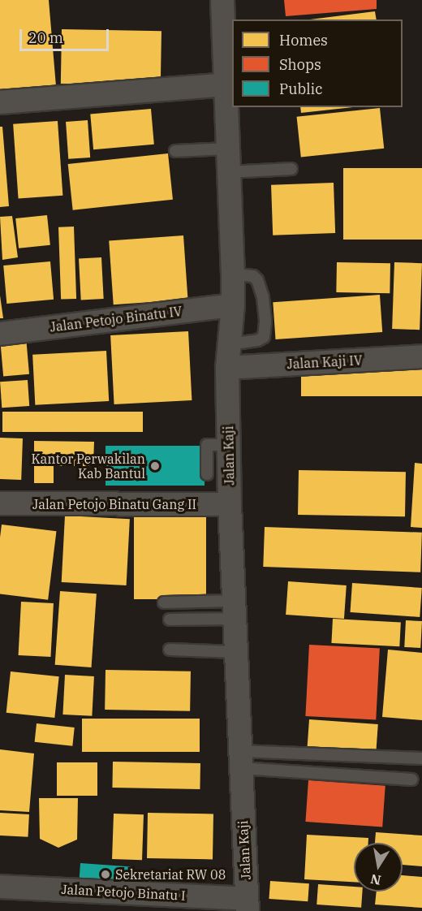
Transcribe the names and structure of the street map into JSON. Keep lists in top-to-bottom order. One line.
{"streets":{"street":["Jalan Petojo Binatu IV","Jalan Kaji IV","Jalan Kaji","Jalan Petojo Binatu Gang II","Jalan Petojo Binatu I"]},"crossings":[["Jalan Petojo Binatu IV","Jalan Kaji"],["Jalan Kaji IV","Jalan Kaji"],["Jalan Kaji","Jalan Petojo Binatu Gang II"],["Jalan Kaji","Jalan Petojo Binatu I"]],"places":["Kantor Perwakilan Kab Bantul","Sekretariat RW 08"],"legend":["Homes","Shops","Public"],"scale_bar":"20 m","north":"bottom"}
